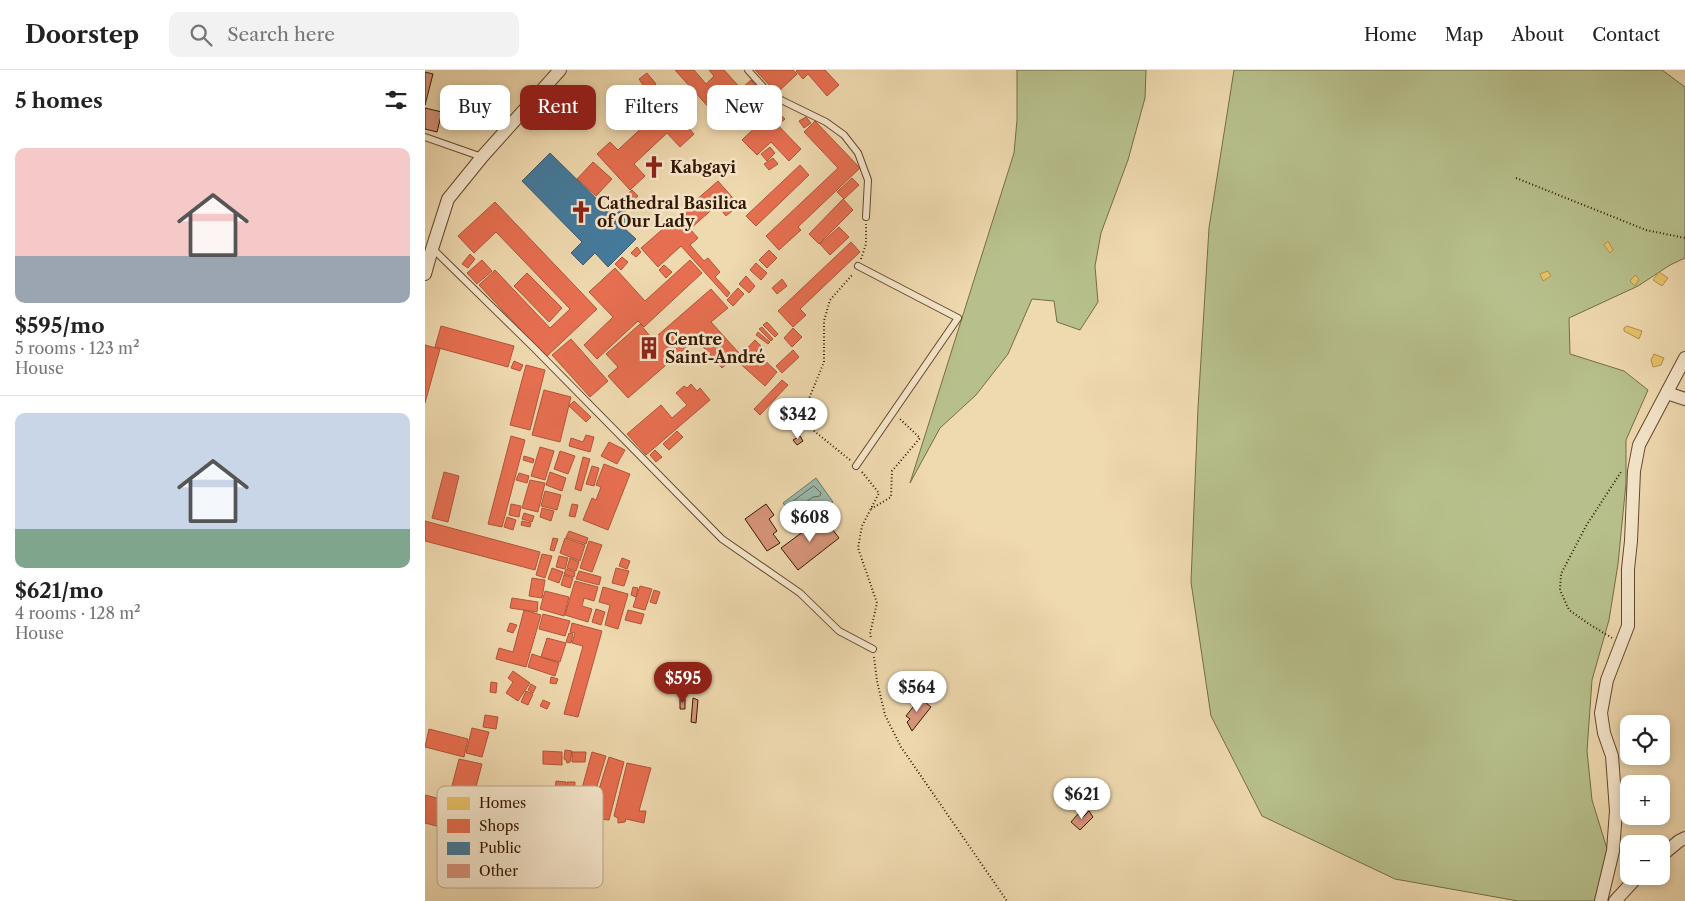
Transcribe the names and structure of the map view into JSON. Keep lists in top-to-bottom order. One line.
{"places":{"church":["Kabgayi","Cathedral Basilica of Our Lady"],"building":["Centre Saint-André"]},"legend":["Homes","Shops","Public","Other"],"page":{"header":"Doorstep","search":"Search here","nav":["Home","Map","About","Contact"],"heading":"5 homes","chip":["Buy","Rent","Filters","New"],"list":[{"name":"$595/mo","note":"5 rooms · 123 m² · House"},{"name":"$621/mo","note":"4 rooms · 128 m² · House"}],"price":["$342","$608","$595","$564","$621"],"map_buttons":["+","−"]}}
